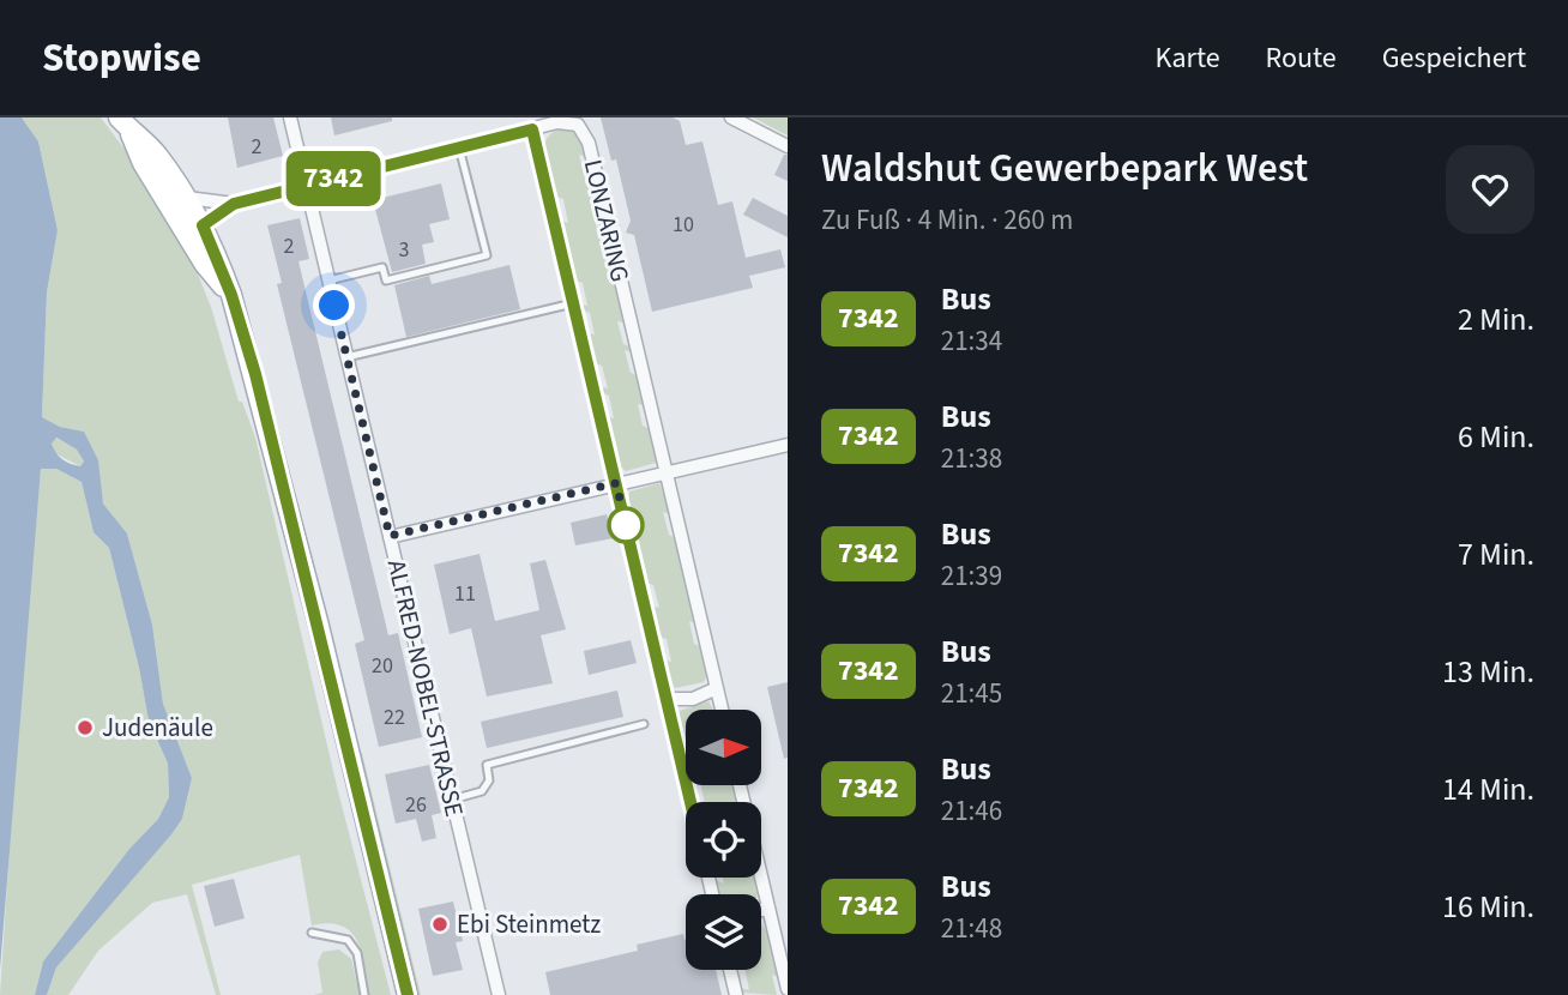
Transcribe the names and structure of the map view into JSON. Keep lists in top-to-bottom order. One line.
{"streets":{"street":["LONZARING","ALFRED-NOBEL-STRASSE"]},"places":["Judenäule","Ebi Steinmetz"],"lines":["bus line 7342"],"house_numbers":["2","10","2","3","11","20","22","26"],"north":"right","page":{"header":"Stopwise","nav":["Karte","Route","Gespeichert"],"on_map":"7342","heading":["Waldshut Gewerbepark West","Zu Fuß · 4 Min. · 260 m"],"list":[{"mark":"7342","name":"Bus","note":"21:34","value":"2 Min."},{"mark":"7342","name":"Bus","note":"21:38","value":"6 Min."},{"mark":"7342","name":"Bus","note":"21:39","value":"7 Min."},{"mark":"7342","name":"Bus","note":"21:45","value":"13 Min."},{"mark":"7342","name":"Bus","note":"21:46","value":"14 Min."},{"mark":"7342","name":"Bus","note":"21:48","value":"16 Min."}]}}
